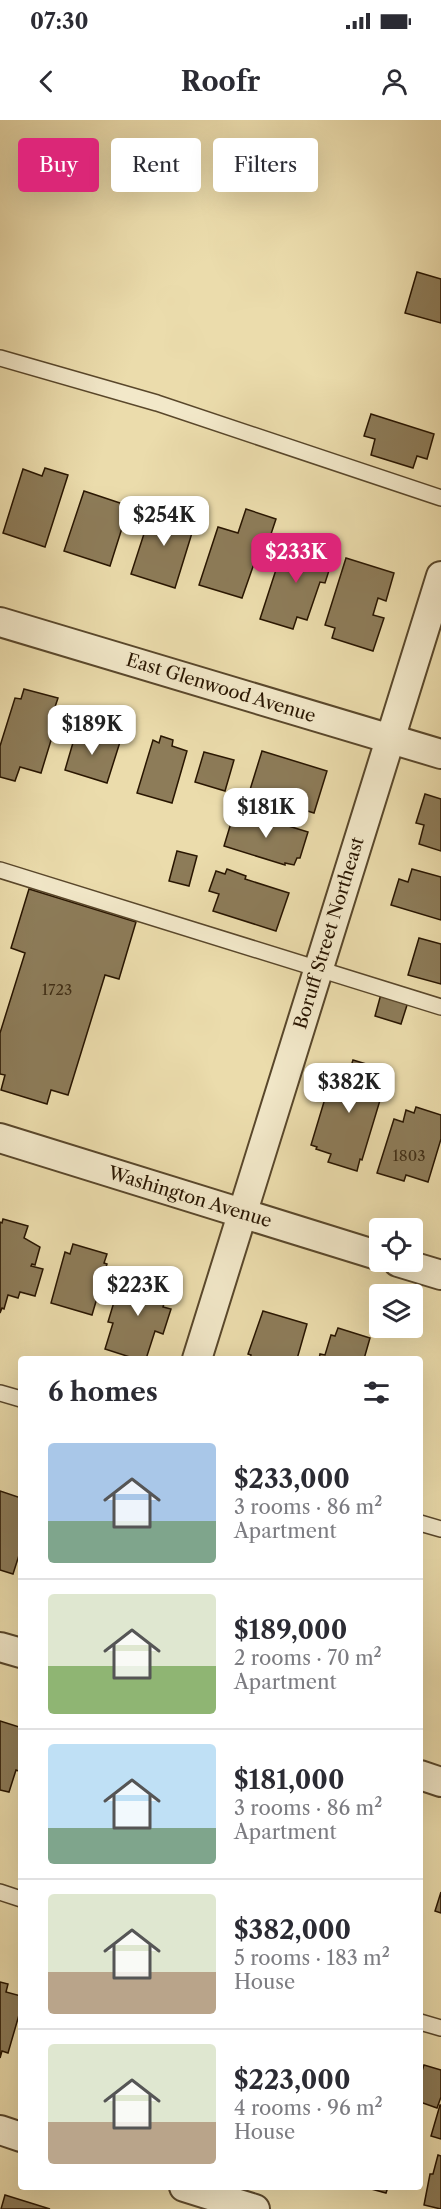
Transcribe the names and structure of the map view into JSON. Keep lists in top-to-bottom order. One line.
{"streets":{"street":["East Glenwood Avenue","Boruff Street Northeast","Washington Avenue"]},"crossings":[["East Glenwood Avenue","Boruff Street Northeast"],["Boruff Street Northeast","Washington Avenue"]],"house_numbers":["1723","1803"],"page":{"status":"07:30","header":"Roofr","chip":["Buy","Rent","Filters"],"price":["$254K","$233K","$189K","$181K","$382K","$223K"],"heading":"6 homes","list":[{"name":"$233,000","note":"3 rooms · 86 m² · Apartment"},{"name":"$189,000","note":"2 rooms · 70 m² · Apartment"},{"name":"$181,000","note":"3 rooms · 86 m² · Apartment"},{"name":"$382,000","note":"5 rooms · 183 m² · House"},{"name":"$223,000","note":"4 rooms · 96 m² · House"}]}}
